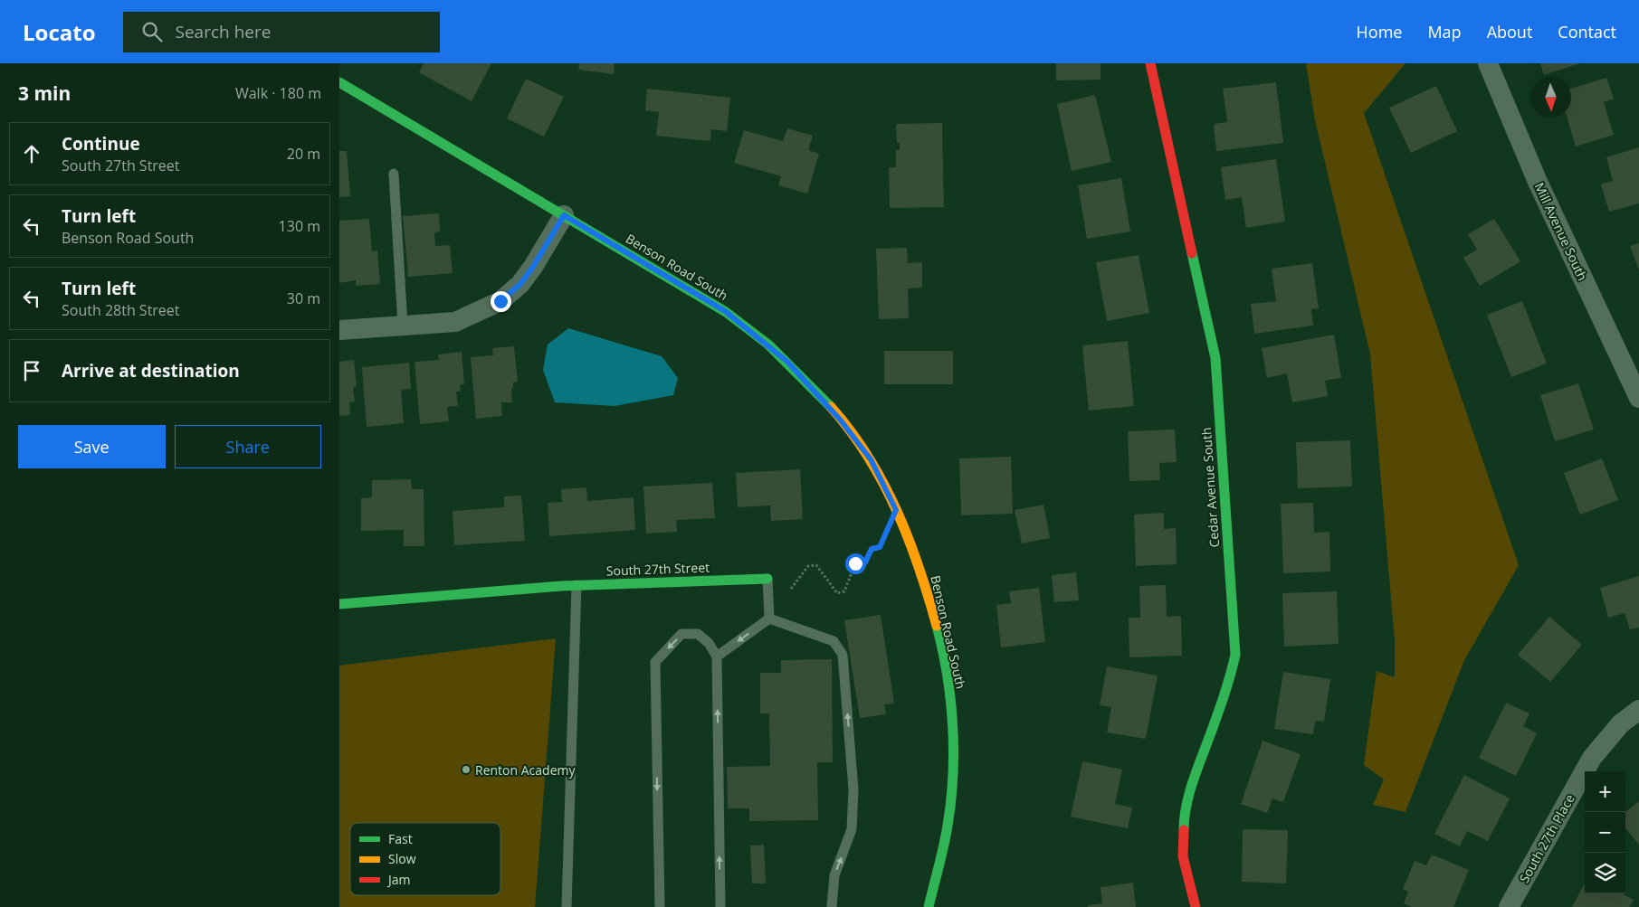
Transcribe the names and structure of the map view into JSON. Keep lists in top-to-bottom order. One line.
{"streets":{"street":["Mill Avenue South","Benson Road South","Cedar Avenue South","South 27th Street","South 27th Place"]},"places":["Renton Academy"],"legend":["Fast","Slow","Jam"],"north":"bottom","page":{"header":"Locato","search":"Search here","nav":["Home","Map","About","Contact"],"heading":["3 min","Walk · 180 m"],"list":[["Continue","South 27th Street","20 m"],["Turn left","Benson Road South","130 m"],["Turn left","South 28th Street","30 m"],"Arrive at destination"],"buttons":["Save","Share"],"map_buttons":["+","−"]}}
